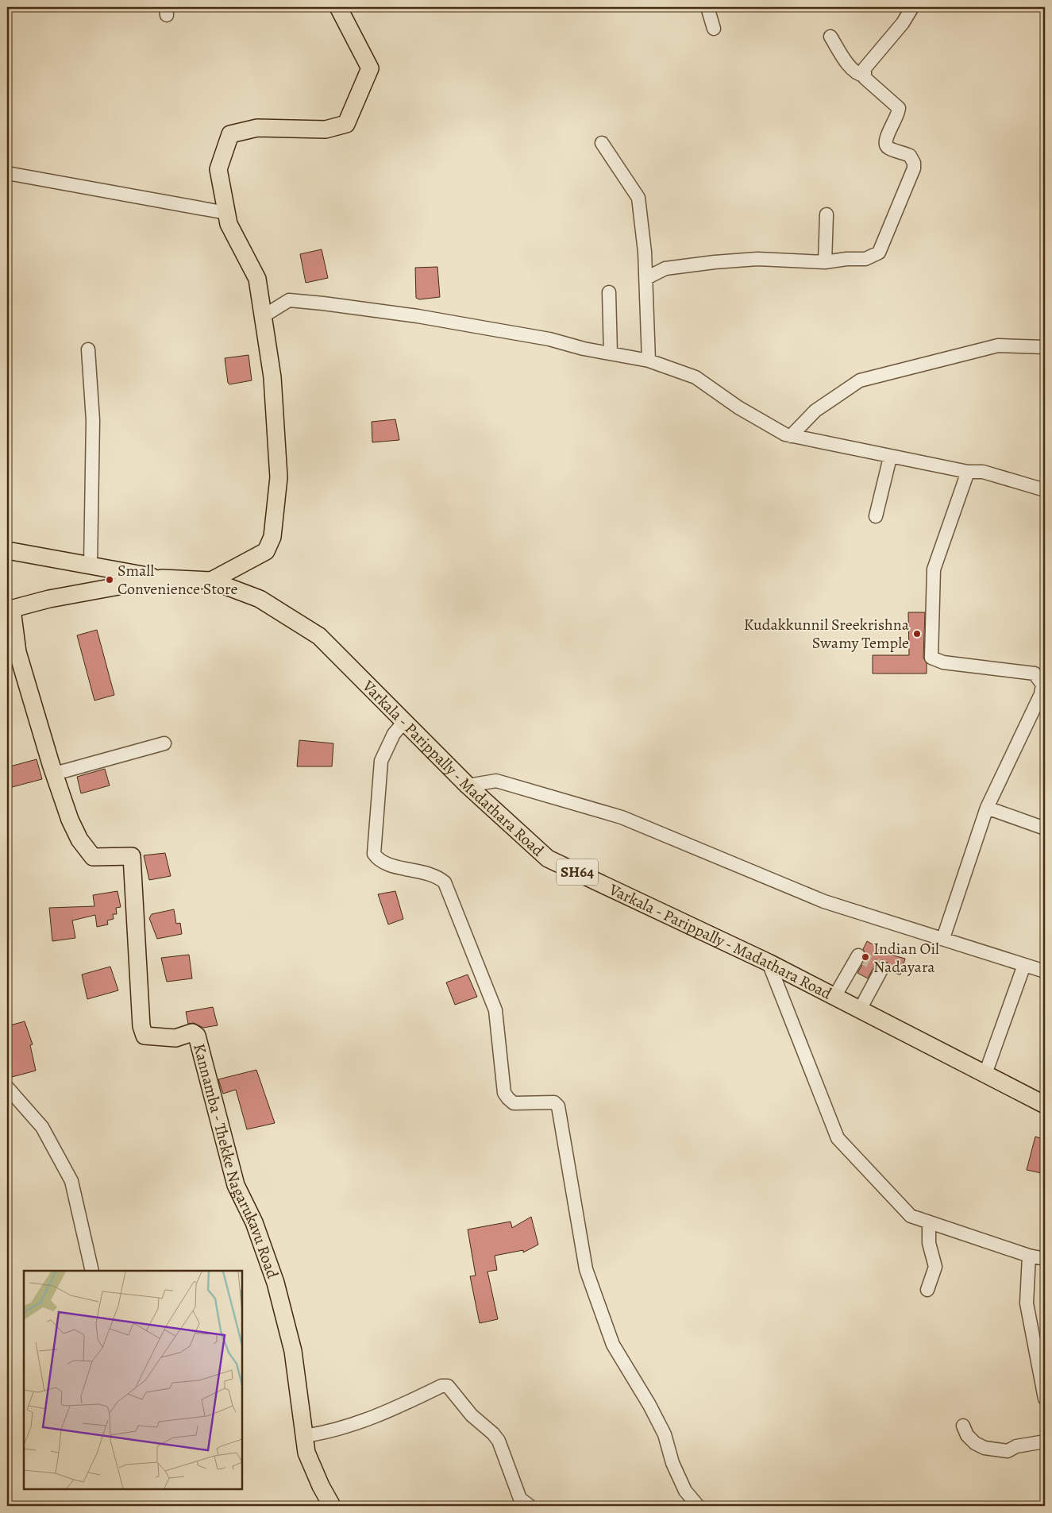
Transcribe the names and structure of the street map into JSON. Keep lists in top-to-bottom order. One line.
{"streets":{"main road":["Varkala - Parippally - Madathara Road","SH64","Kannamba - Thekke Nagarukavu Road"]},"crossings":[["Varkala - Parippally - Madathara Road","Kannamba - Thekke Nagarukavu Road"]],"places":["Small Convenience Store","Kudakkunnil Sreekrishna Swamy Temple","Indian Oil Nadayara"]}
